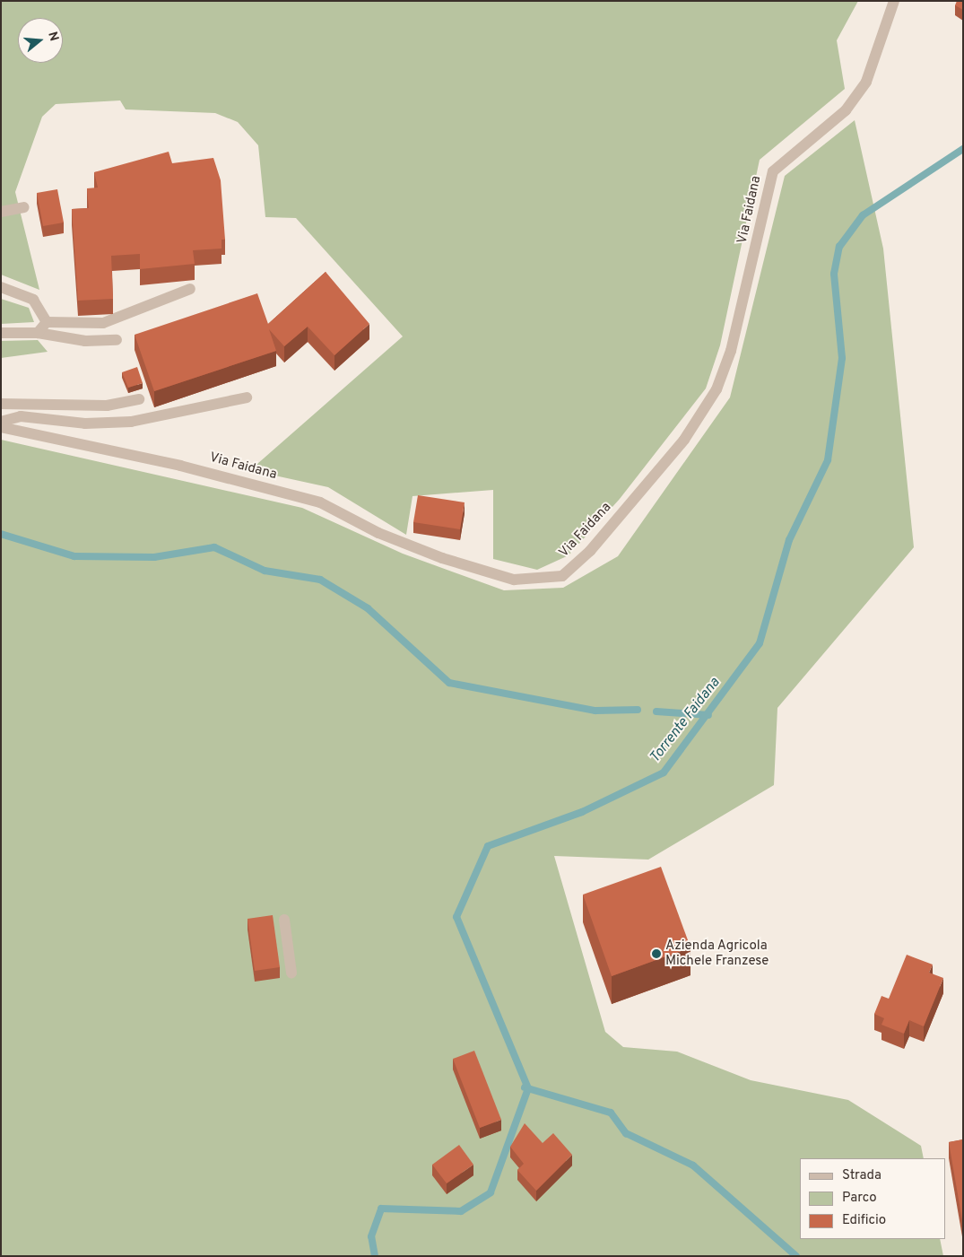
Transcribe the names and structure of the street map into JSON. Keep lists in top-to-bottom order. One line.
{"streets":{"street":["Via Faidana"]},"water":["Torrente Faidana"],"places":["Azienda Agricola Michele Franzese"],"legend":["Strada","Parco","Edificio"],"north":"right"}
